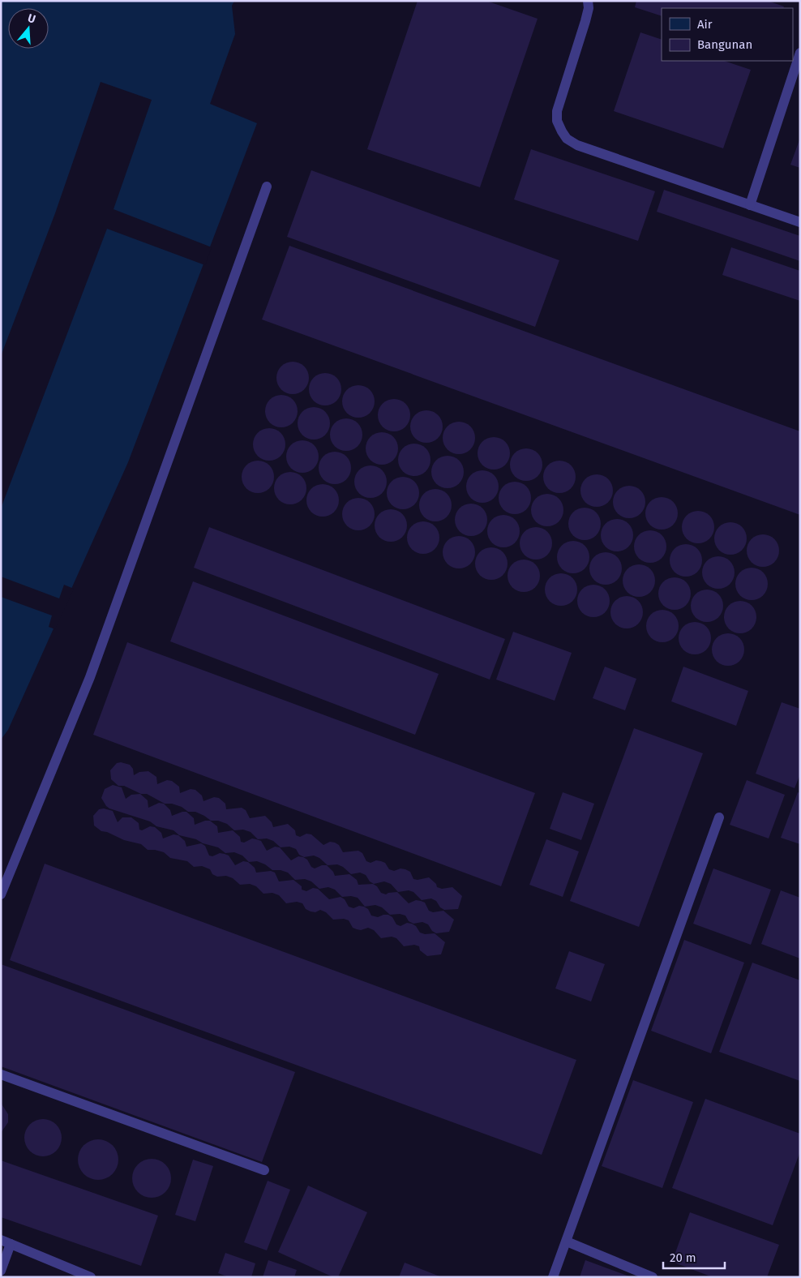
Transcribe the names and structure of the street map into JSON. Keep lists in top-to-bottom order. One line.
{"legend":["Air","Bangunan"],"scale_bar":"20 m","north":"top"}
